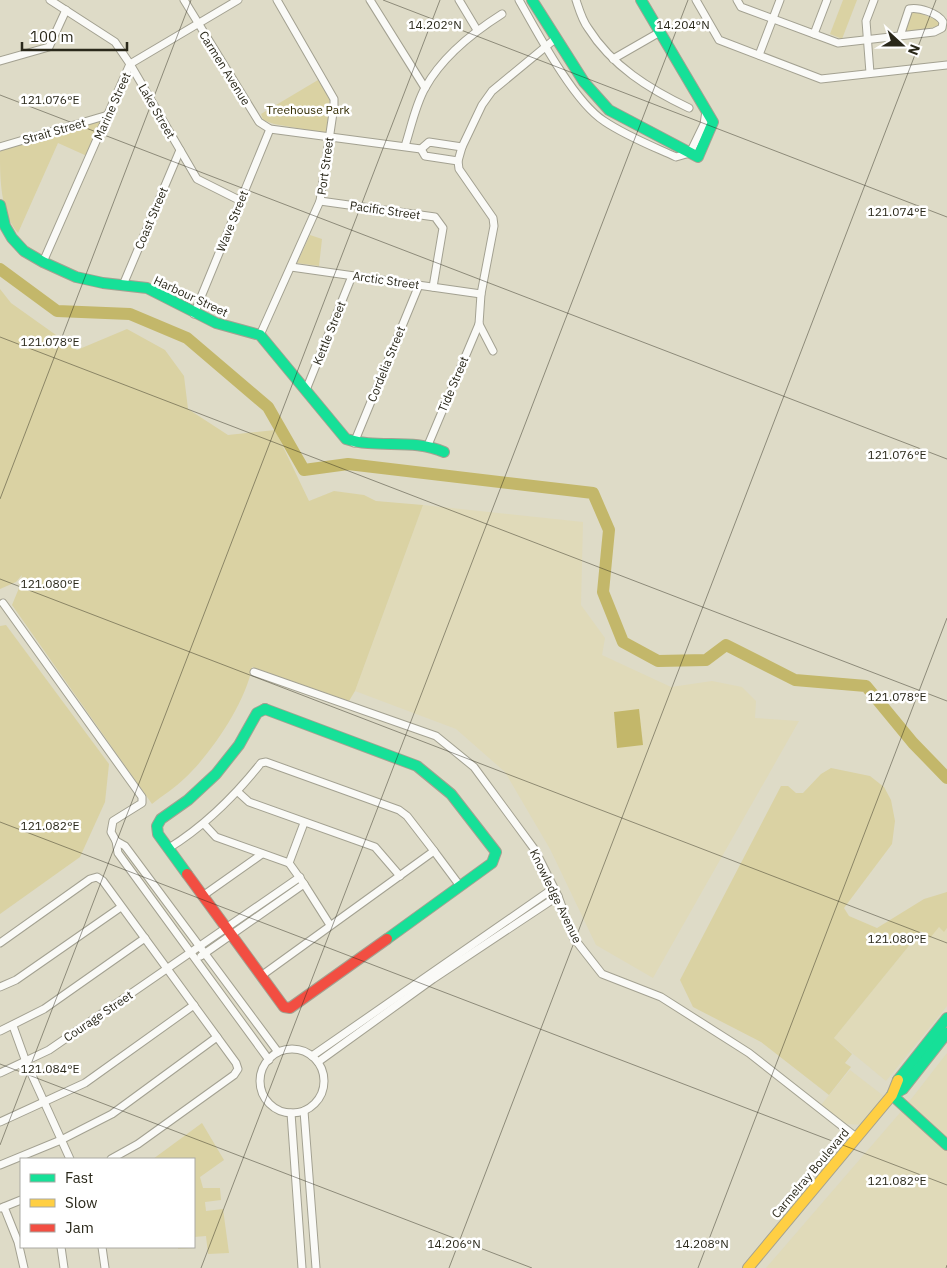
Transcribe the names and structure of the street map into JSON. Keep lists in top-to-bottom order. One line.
{"streets":{"street":["Carmen Avenue","Marine Street","Lake Street","Strait Street","Port Street","Pacific Street","Coast Street","Wave Street","Arctic Street","Harbour Street","Kettle Street","Cordelia Street","Tide Street","Knowledge Avenue","Courage Street","Carmelray Boulevard"]},"crossings":[["Carmen Avenue","Marine Street"],["Carmen Avenue","Wave Street"],["Marine Street","Lake Street"],["Marine Street","Strait Street"],["Marine Street","Harbour Street"],["Lake Street","Coast Street"],["Lake Street","Wave Street"],["Port Street","Pacific Street"],["Port Street","Arctic Street"],["Port Street","Harbour Street"],["Pacific Street","Arctic Street"],["Coast Street","Harbour Street"],["Wave Street","Harbour Street"],["Arctic Street","Kettle Street"],["Arctic Street","Cordelia Street"],["Knowledge Avenue","Carmelray Boulevard"]],"parks":["Treehouse Park"],"legend":["Fast","Slow","Jam"],"scale_bar":"100 m","north":"right","coordinates":["14.202°N","14.204°N","121.076°E","121.074°E","121.078°E","121.080°E","121.082°E","121.084°E","14.206°N","14.208°N"]}
